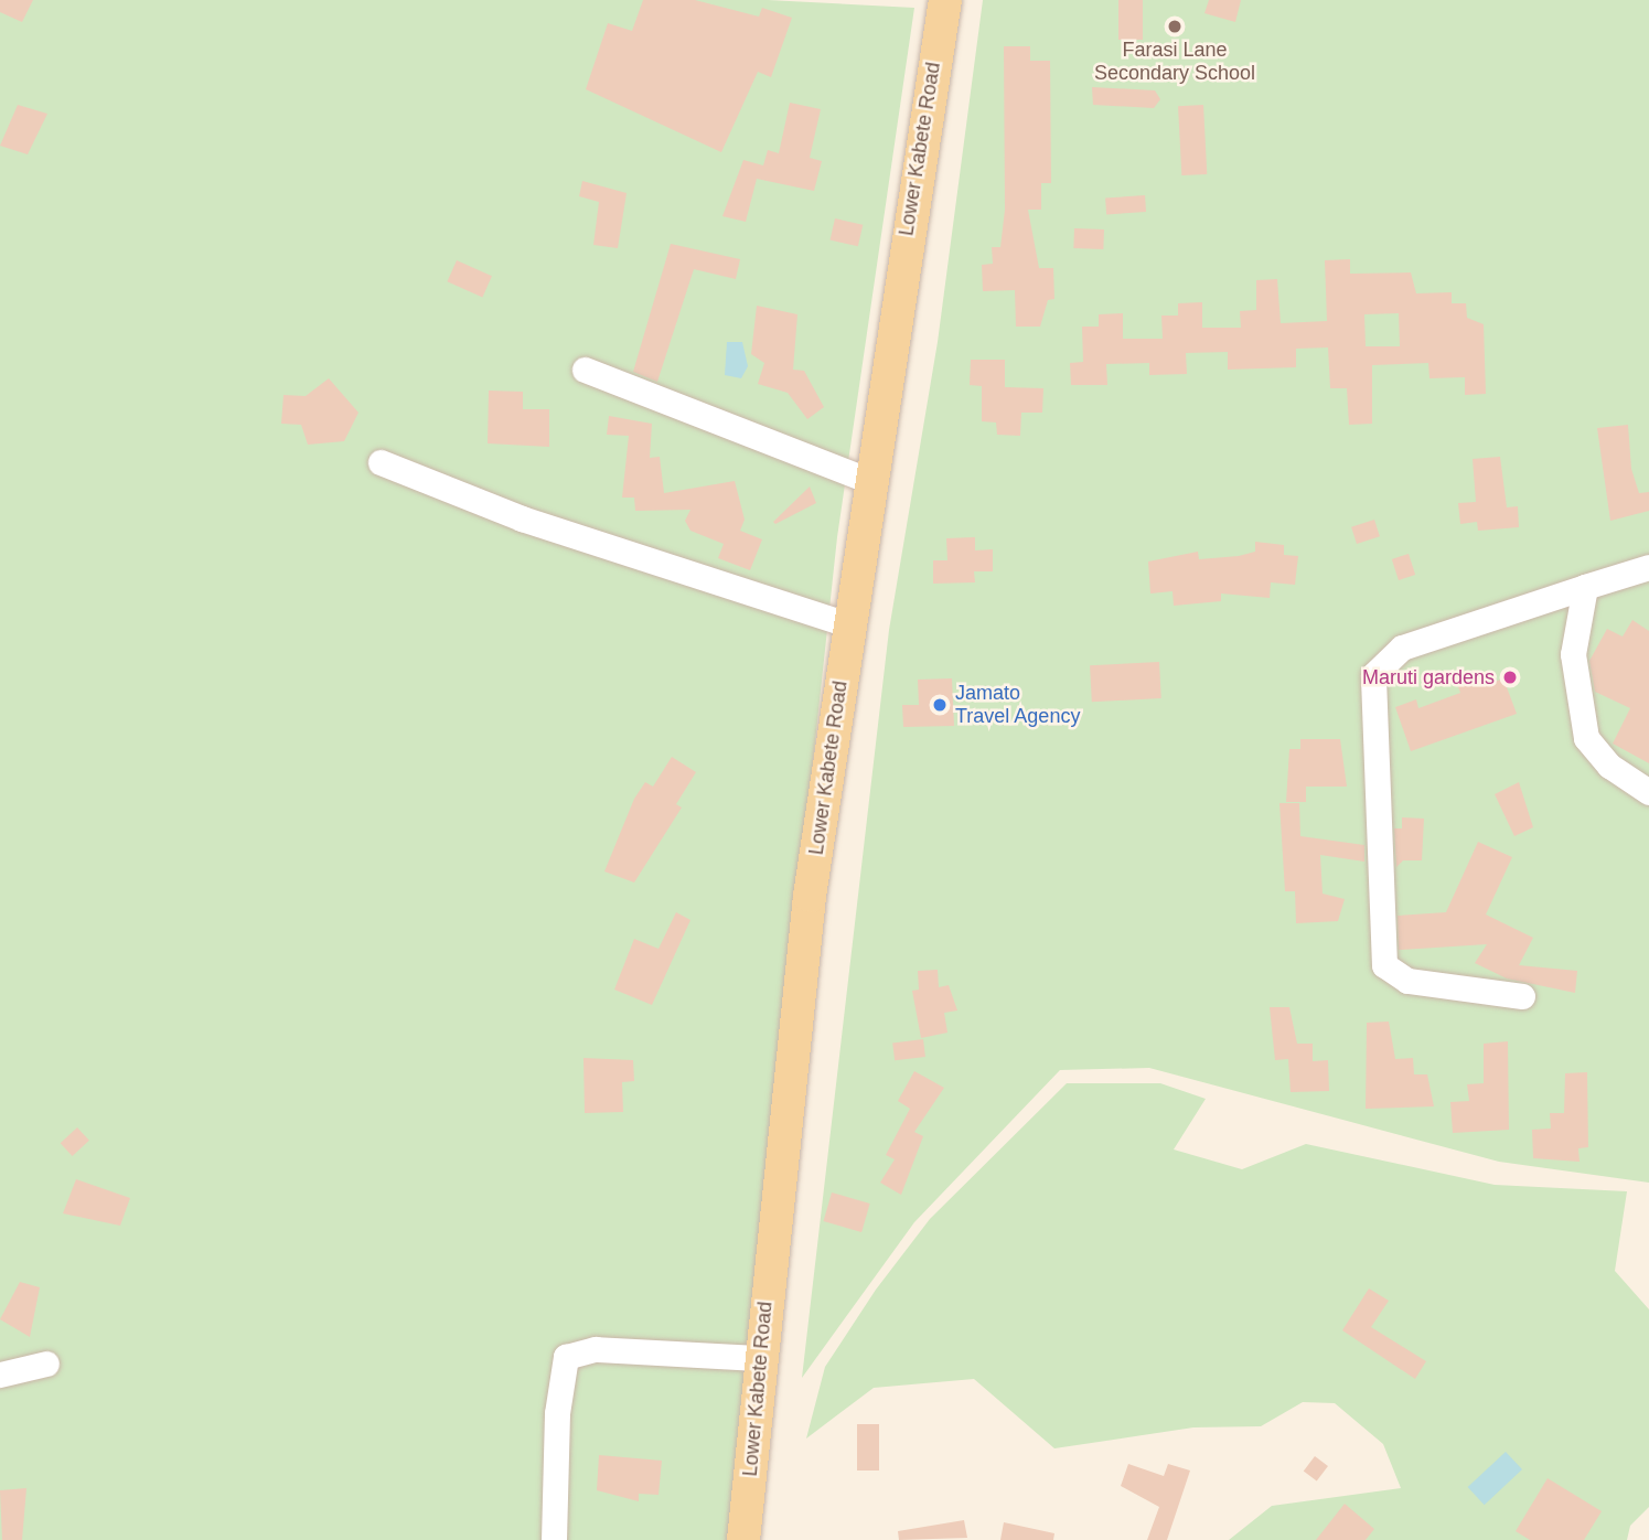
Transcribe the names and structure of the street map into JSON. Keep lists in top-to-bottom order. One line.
{"streets":{"main road":["Lower Kabete Road"]},"places":["Farasi Lane Secondary School","Maruti gardens","Jamato Travel Agency"]}
